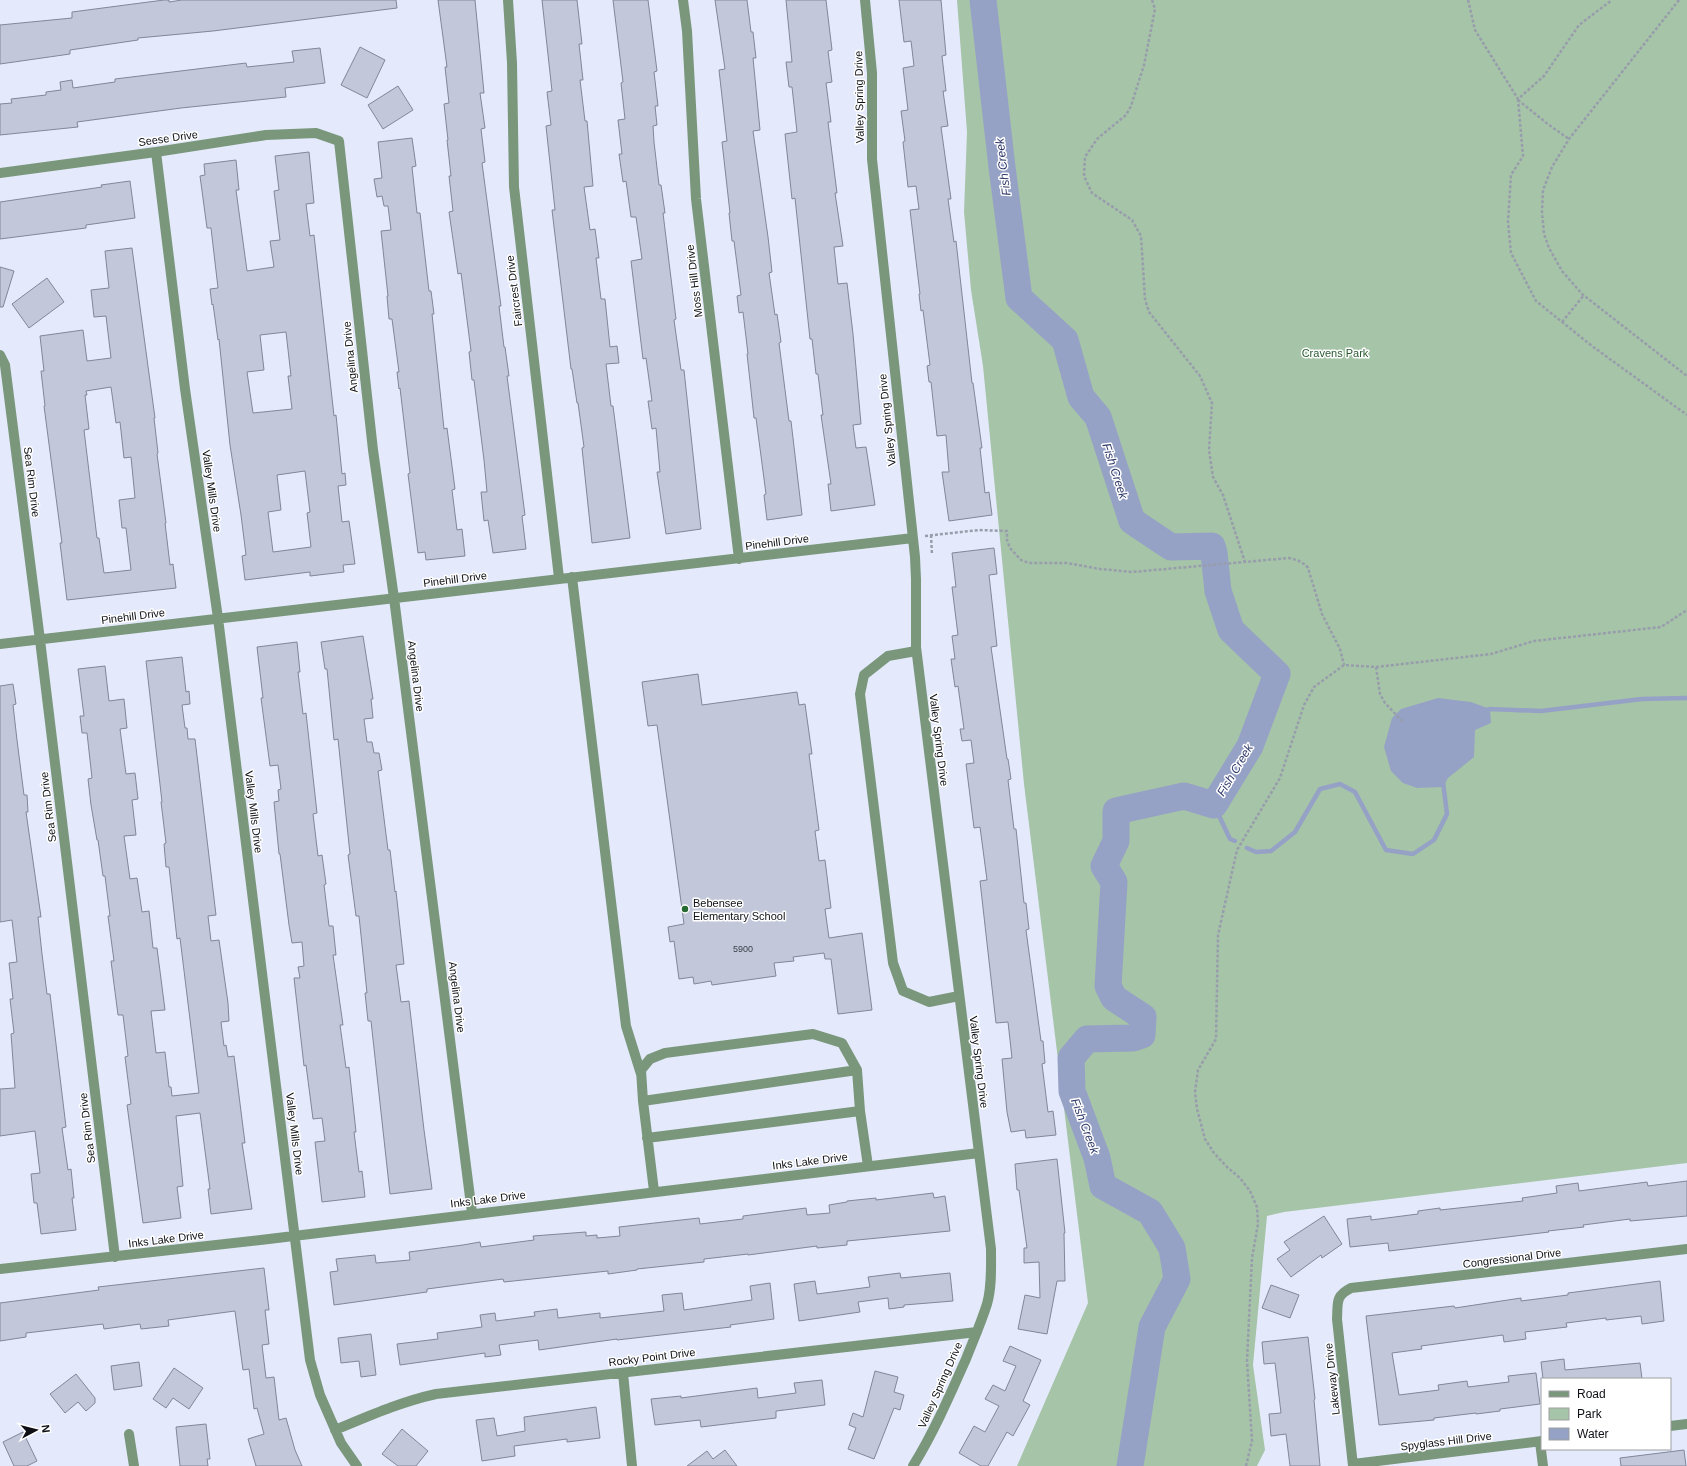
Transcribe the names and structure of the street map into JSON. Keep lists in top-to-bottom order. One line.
{"streets":{"street":["Valley Spring Drive","Seese Drive","Moss Hill Drive","Faircrest Drive","Angelina Drive","Sea Rim Drive","Valley Mills Drive","Pinehill Drive","Inks Lake Drive","Congressional Drive","Rocky Point Drive","Lakeway Drive","Spyglass Hill Drive"]},"crossings":[["Valley Spring Drive","Pinehill Drive"],["Valley Spring Drive","Inks Lake Drive"],["Valley Spring Drive","Rocky Point Drive"],["Seese Drive","Angelina Drive"],["Seese Drive","Valley Mills Drive"],["Moss Hill Drive","Pinehill Drive"],["Faircrest Drive","Pinehill Drive"],["Angelina Drive","Pinehill Drive"],["Angelina Drive","Inks Lake Drive"],["Sea Rim Drive","Pinehill Drive"],["Sea Rim Drive","Inks Lake Drive"],["Valley Mills Drive","Pinehill Drive"],["Valley Mills Drive","Inks Lake Drive"],["Valley Mills Drive","Rocky Point Drive"],["Congressional Drive","Lakeway Drive"],["Lakeway Drive","Spyglass Hill Drive"]],"water":["Fish Creek"],"parks":["Cravens Park"],"places":["Bebensee Elementary School"],"house_numbers":["5900"],"legend":["Road","Park","Water"],"north":"right"}
